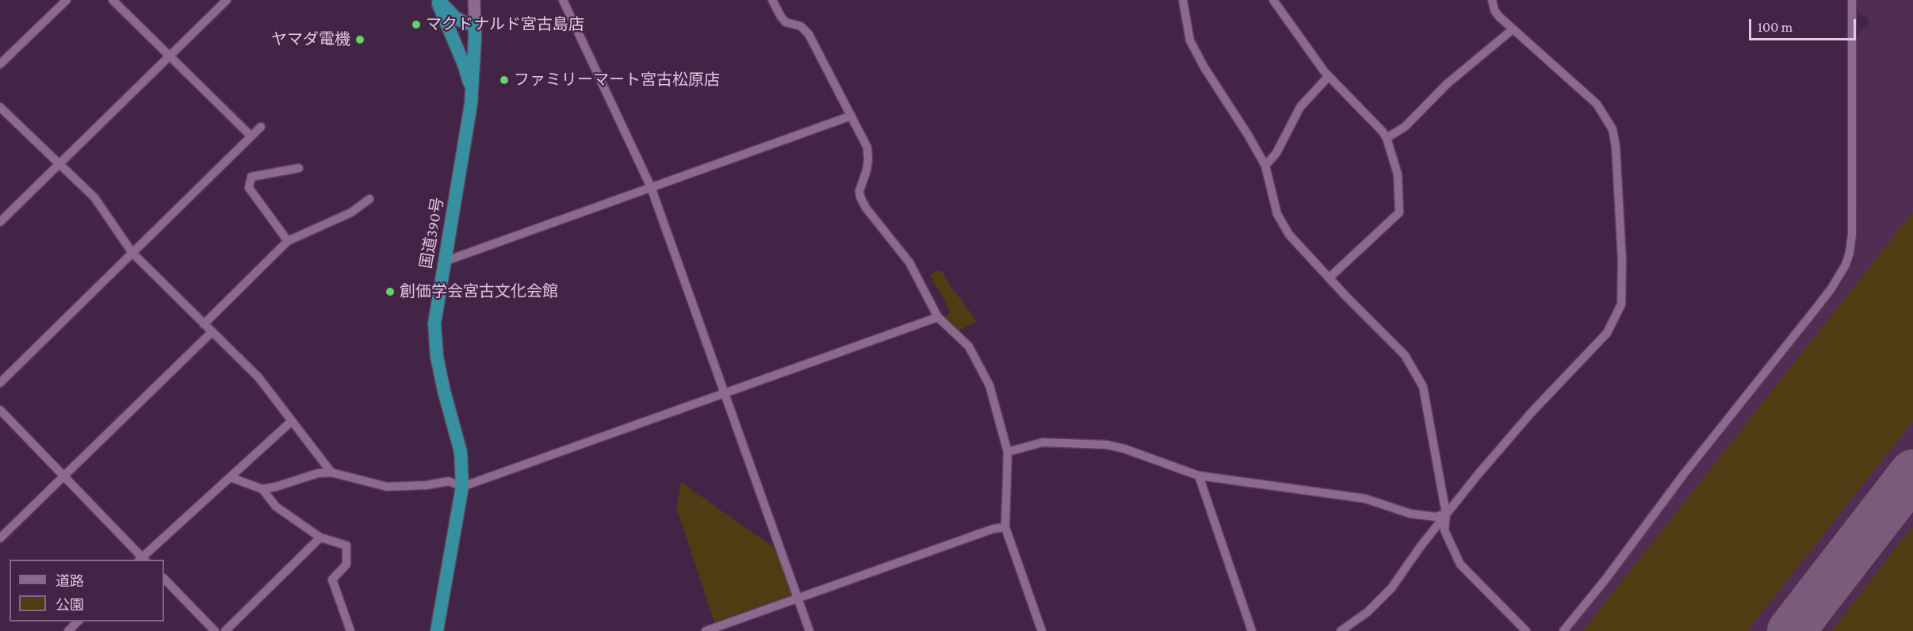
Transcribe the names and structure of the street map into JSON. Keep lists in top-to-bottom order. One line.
{"streets":{"highway":["国道390号"]},"places":["マクドナルド宮古島店","ヤマダ電機","ファミリーマート宮古松原店","創価学会宮古文化会館"],"legend":["道路","公園"],"scale_bar":"100 m"}
